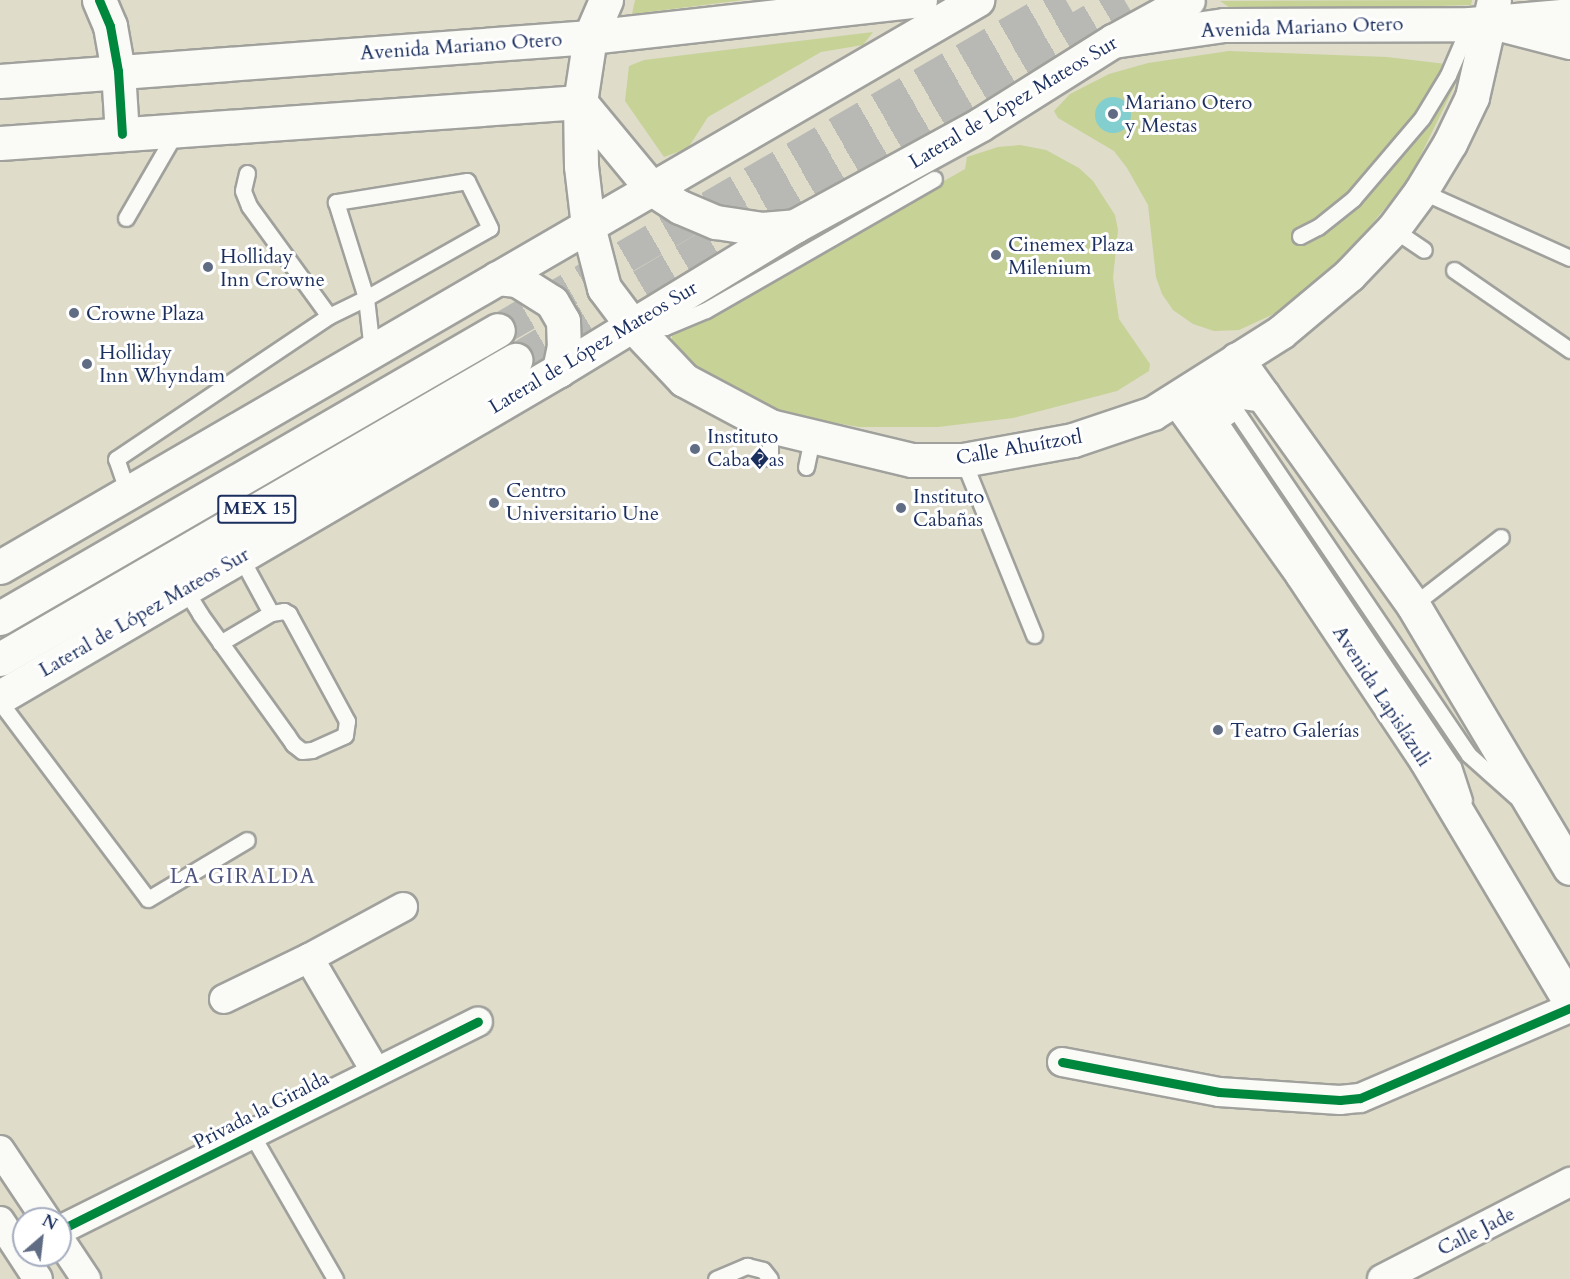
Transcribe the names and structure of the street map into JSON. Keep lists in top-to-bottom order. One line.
{"streets":{"main road":["Avenida Mariano Otero","Lateral de López Mateos Sur","Calle Ahuítzotl","MEX 15","Avenida Lapislázuli"],"street":["Privada la Giralda","Calle Jade"]},"crossings":[["Avenida Mariano Otero","Lateral de López Mateos Sur"],["Avenida Mariano Otero","Calle Ahuítzotl"],["Lateral de López Mateos Sur","Calle Ahuítzotl"],["Calle Ahuítzotl","Avenida Lapislázuli"]],"districts":["LA GIRALDA"],"places":["Mariano Otero y Mestas","Cinemex Plaza Milenium","Holliday Inn Crowne","Crowne Plaza","Holliday Inn Whyndam","Instituto Caba�as","Centro Universitario Une","Instituto Cabañas","Teatro Galerías"],"north":"top right"}
